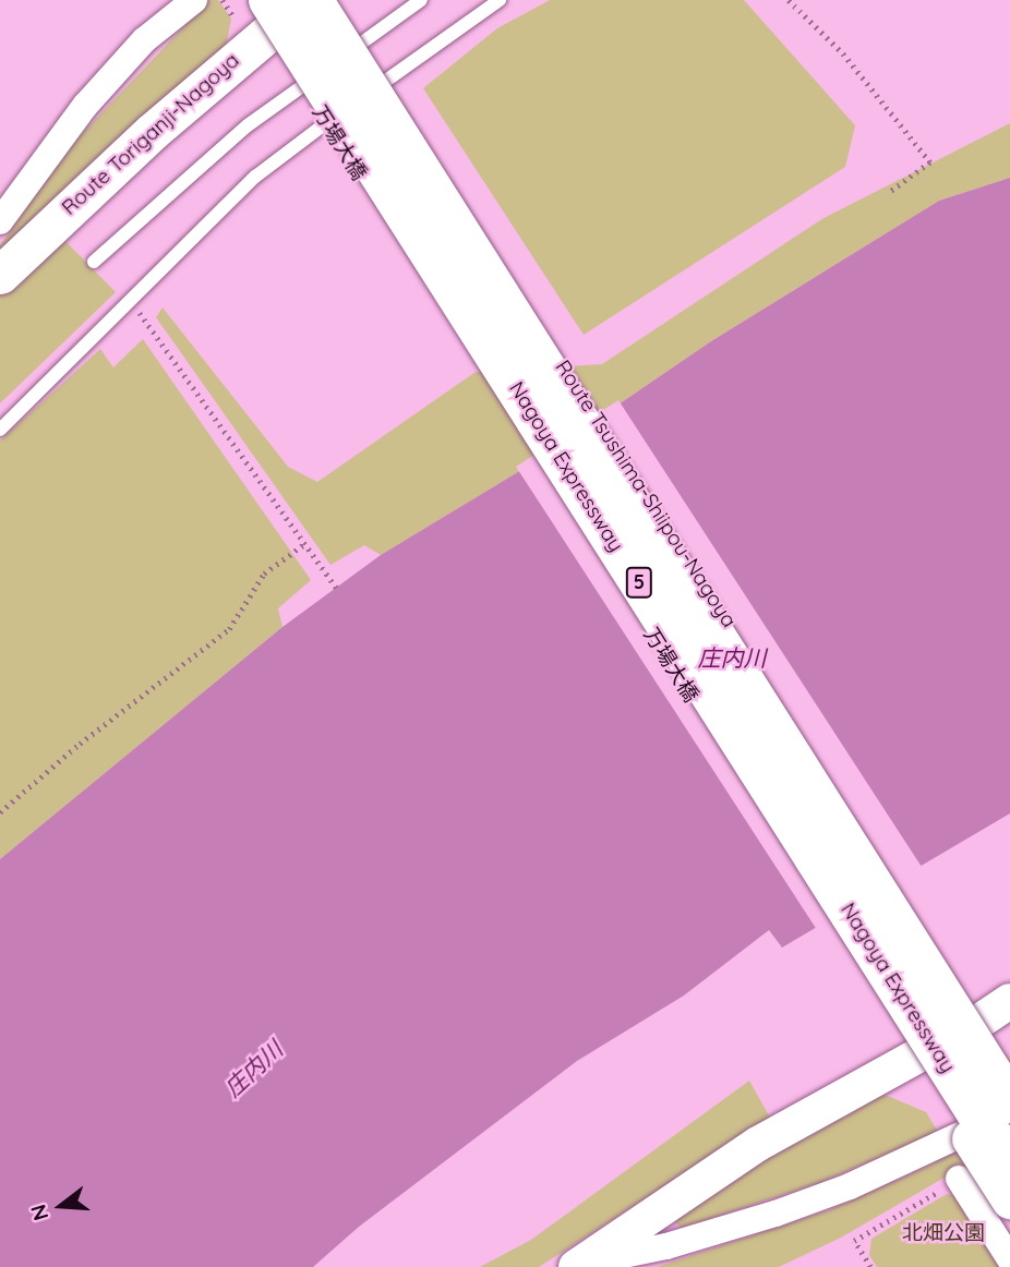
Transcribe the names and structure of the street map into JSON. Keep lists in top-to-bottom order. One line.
{"streets":{"highway":["Nagoya Expressway","5"],"main road":["Route Toriganji-Nagoya","万場大橋","Route Tsushima-Shiipou-Nagoya"]},"crossings":[["Route Toriganji-Nagoya","万場大橋"],["Route Toriganji-Nagoya","Nagoya Expressway"],["Route Toriganji-Nagoya","Route Tsushima-Shiipou-Nagoya"],["万場大橋","Nagoya Expressway"],["Nagoya Expressway","Route Tsushima-Shiipou-Nagoya"]],"water":["庄内川"],"parks":["北畑公園"],"north":"left"}
